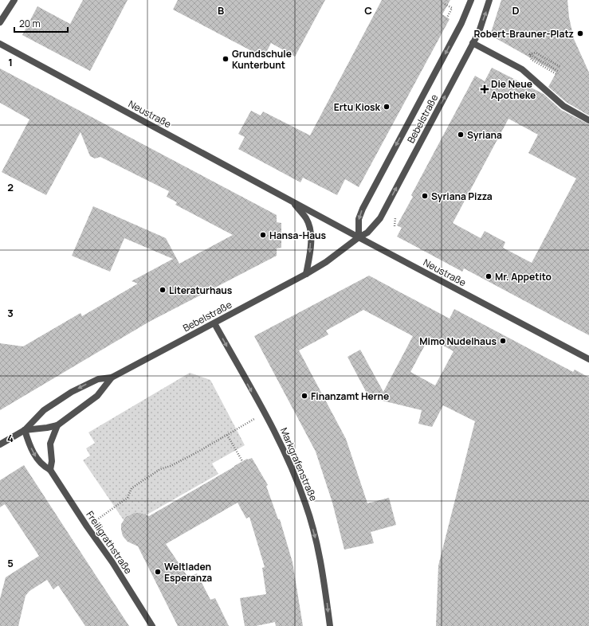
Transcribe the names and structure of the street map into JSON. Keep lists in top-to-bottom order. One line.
{"streets":{"street":["Neustraße","Bebelstraße","Markgrafenstraße","Freiligrathstraße"]},"crossings":[["Neustraße","Bebelstraße"],["Bebelstraße","Markgrafenstraße"],["Bebelstraße","Freiligrathstraße"]],"one_way":["Markgrafenstraße"],"places":{"other":["Robert-Brauner-Platz","Grundschule Kunterbunt","Ertu Kiosk","Syriana","Syriana Pizza","Hansa-Haus","Mr. Appetito","Literaturhaus","Mimo Nudelhaus","Finanzamt Herne","Weltladen Esperanza"],"health":["Die Neue Apotheke"]},"scale_bar":"20 m","grid":{"columns":["B","C","D"],"rows":["1","2","3","4","5"]}}
